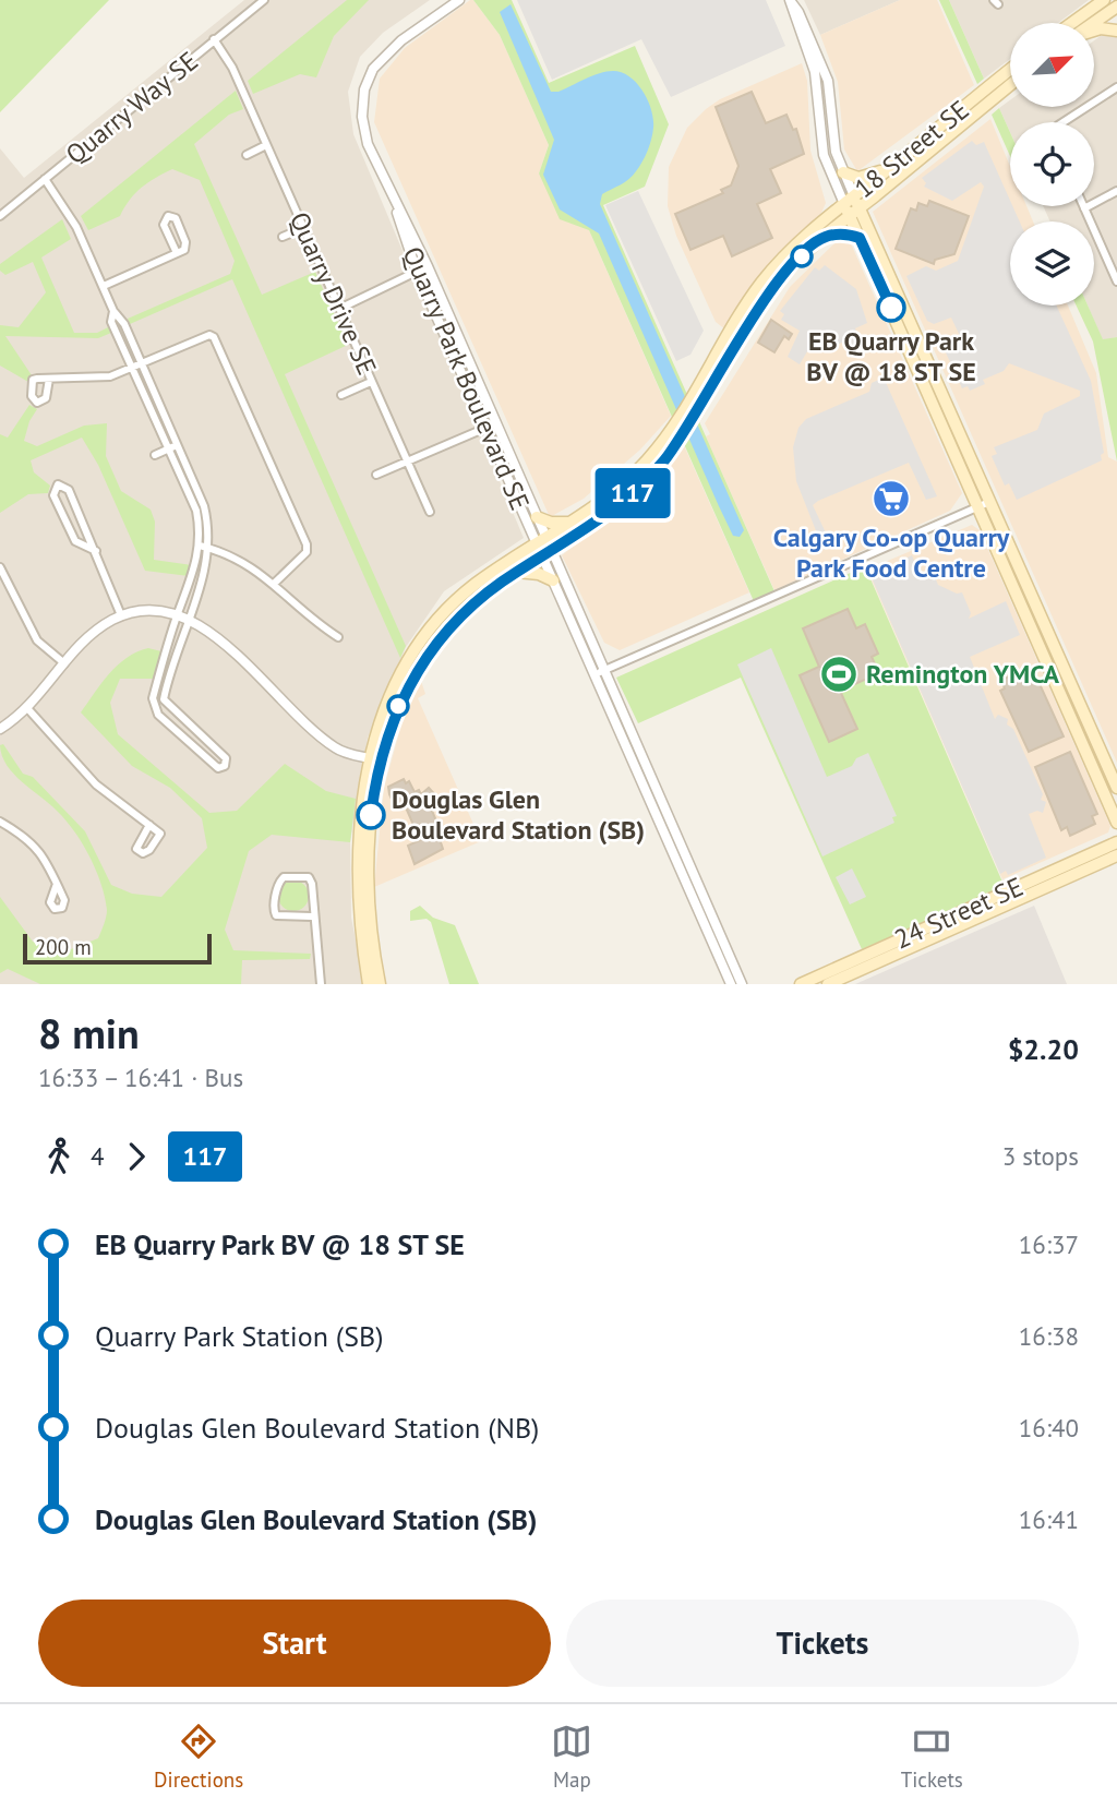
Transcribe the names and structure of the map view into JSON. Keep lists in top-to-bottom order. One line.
{"streets":{"main road":["18 Street SE","24 Street SE"],"street":["Quarry Way SE","Quarry Drive SE","Quarry Park Boulevard SE"]},"crossings":[["Quarry Way SE","Quarry Drive SE"],["18 Street SE","Quarry Park Boulevard SE"]],"places":{"other":["EB Quarry Park BV @ 18 ST SE","Douglas Glen Boulevard Station (SB)"],"supermarket":["Calgary Co-op Quarry Park Food Centre"],"sports":["Remington YMCA"]},"lines":["bus line 117"],"scale_bar":"200 m","north":"top right","page":{"on_map":"117","scale":"200 m","heading":["8 min","16:33 – 16:41 · Bus","$2.20"],"legs":["4","117","3 stops"],"list":[{"name":"EB Quarry Park BV @ 18 ST SE","value":"16:37"},{"name":"Quarry Park Station (SB)","value":"16:38"},{"name":"Douglas Glen Boulevard Station (NB)","value":"16:40"},{"name":"Douglas Glen Boulevard Station (SB)","value":"16:41"}],"buttons":["Start","Tickets"],"tabs":["Directions","Map","Tickets"]}}
